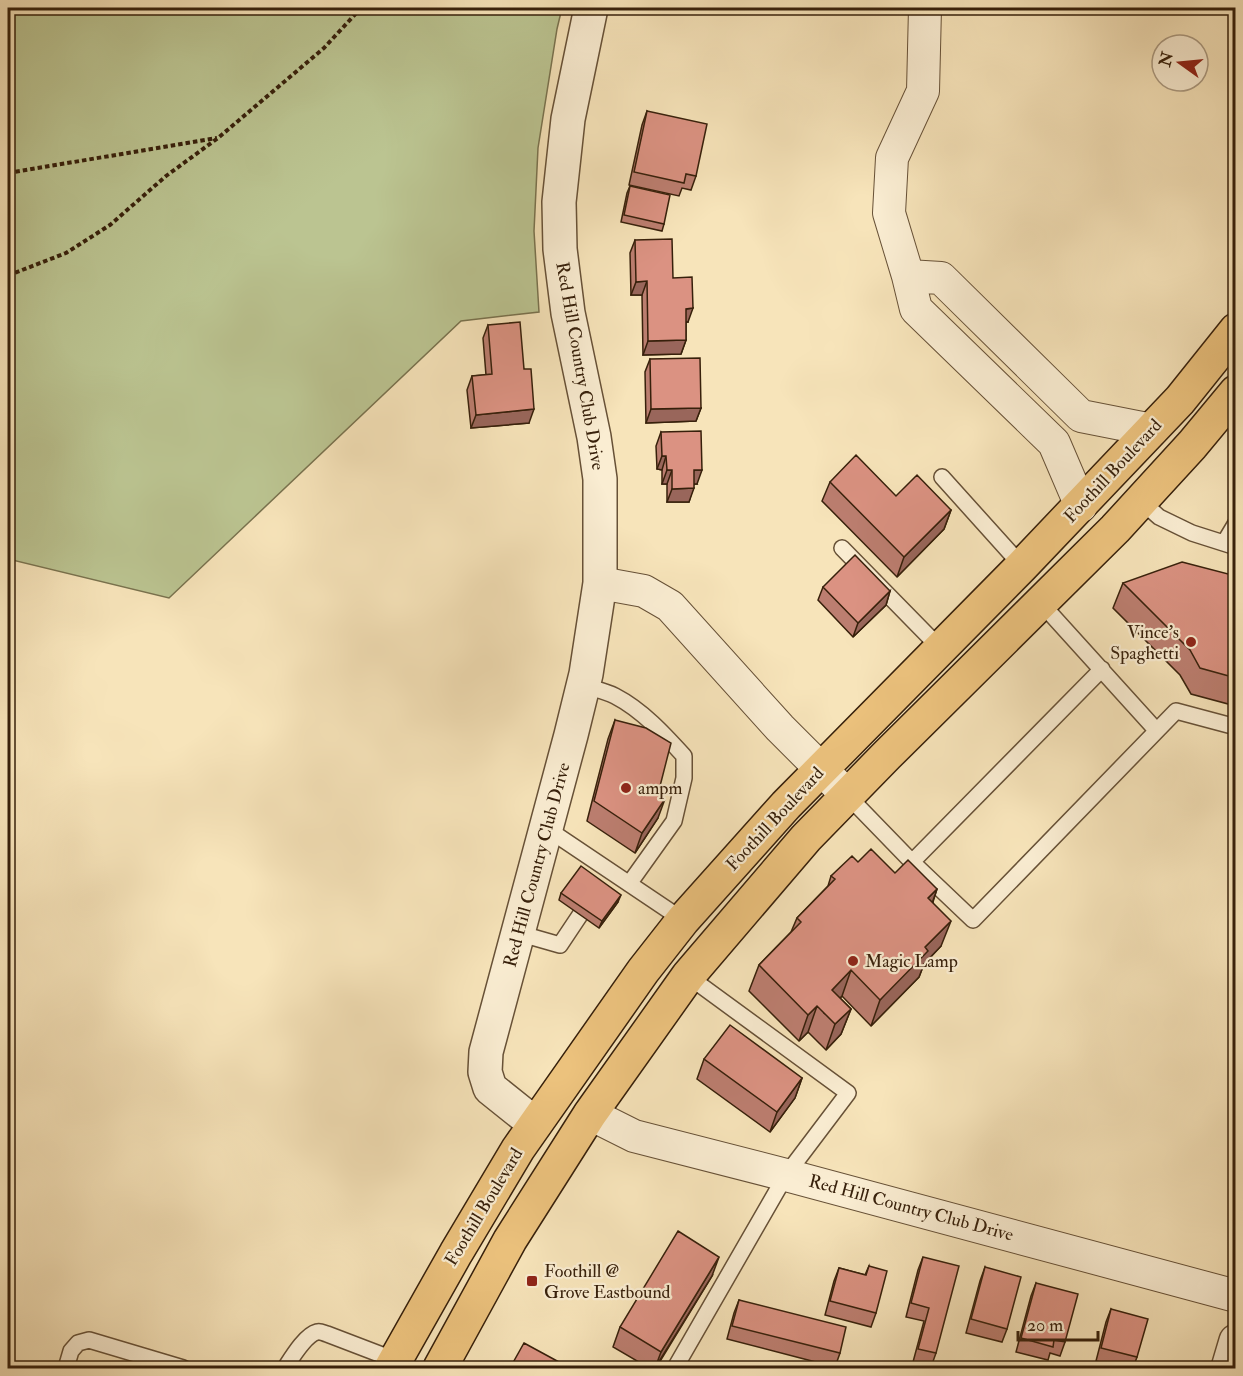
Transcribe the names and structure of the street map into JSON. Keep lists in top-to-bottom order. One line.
{"streets":{"main road":["Foothill Boulevard"],"street":["Red Hill Country Club Drive"]},"crossings":[["Red Hill Country Club Drive","Foothill Boulevard"]],"places":{"other":["Vince's Spaghetti","ampm","Magic Lamp"],"transit":["Foothill @ Grove Eastbound"]},"scale_bar":"20 m","north":"left"}
